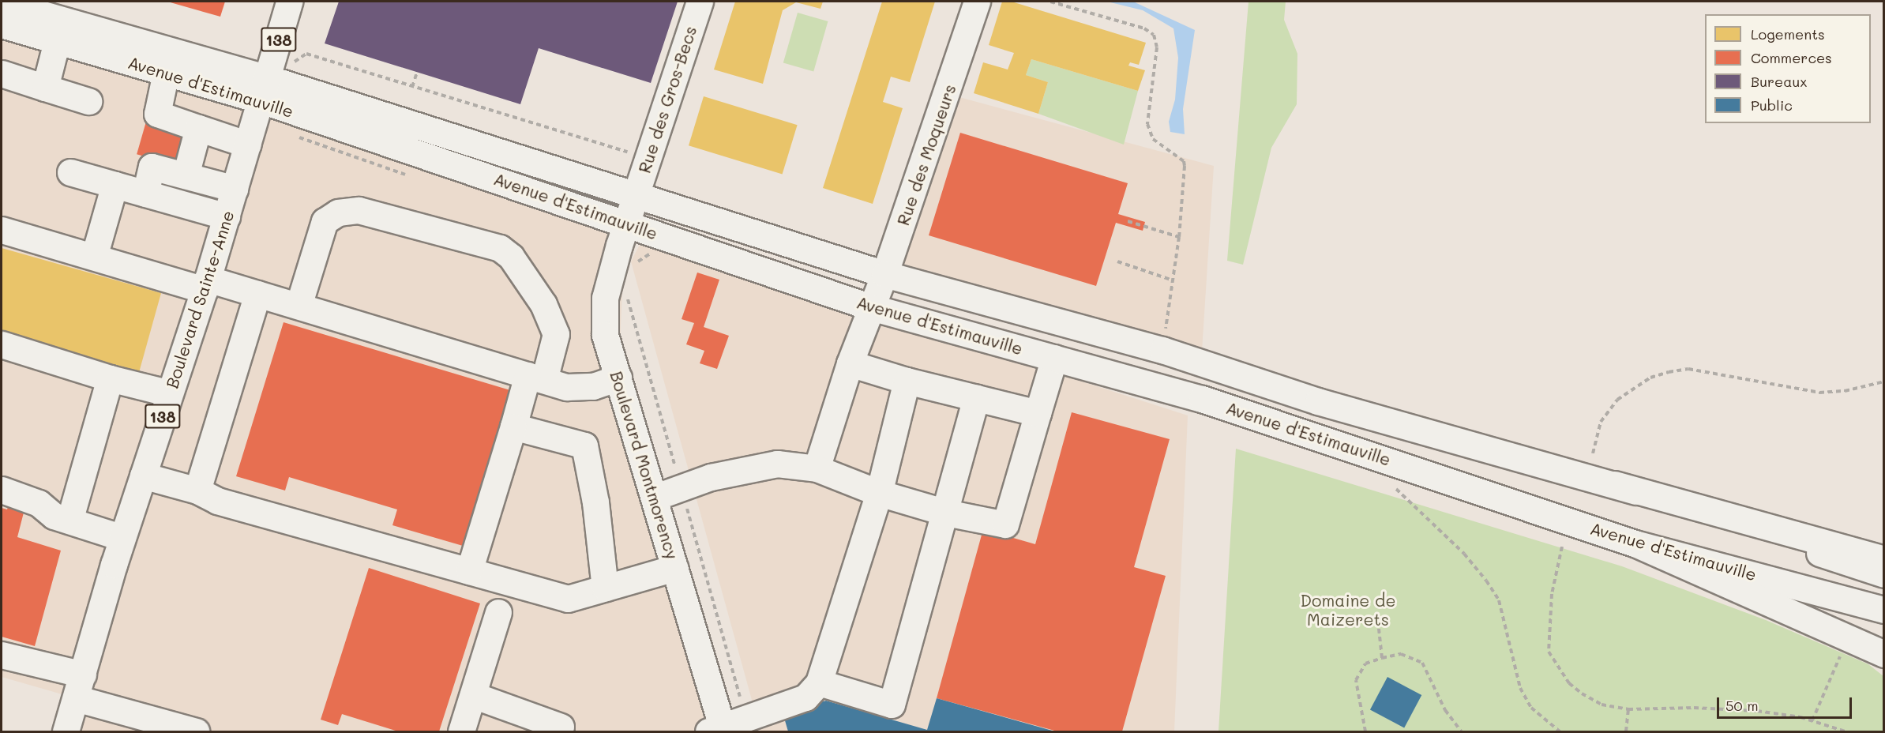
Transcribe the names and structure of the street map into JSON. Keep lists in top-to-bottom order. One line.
{"streets":{"main road":["138","Avenue d'Estimauville","Rue des Gros-Becs","Rue des Moqueurs","Boulevard Sainte-Anne","Boulevard Montmorency"]},"crossings":[["Avenue d'Estimauville","Rue des Gros-Becs"],["Avenue d'Estimauville","Rue des Moqueurs"],["Avenue d'Estimauville","Boulevard Sainte-Anne"],["Avenue d'Estimauville","Boulevard Montmorency"],["Rue des Gros-Becs","Boulevard Montmorency"]],"parks":["Domaine de Maizerets"],"legend":["Logements","Commerces","Bureaux","Public"],"scale_bar":"50 m"}
